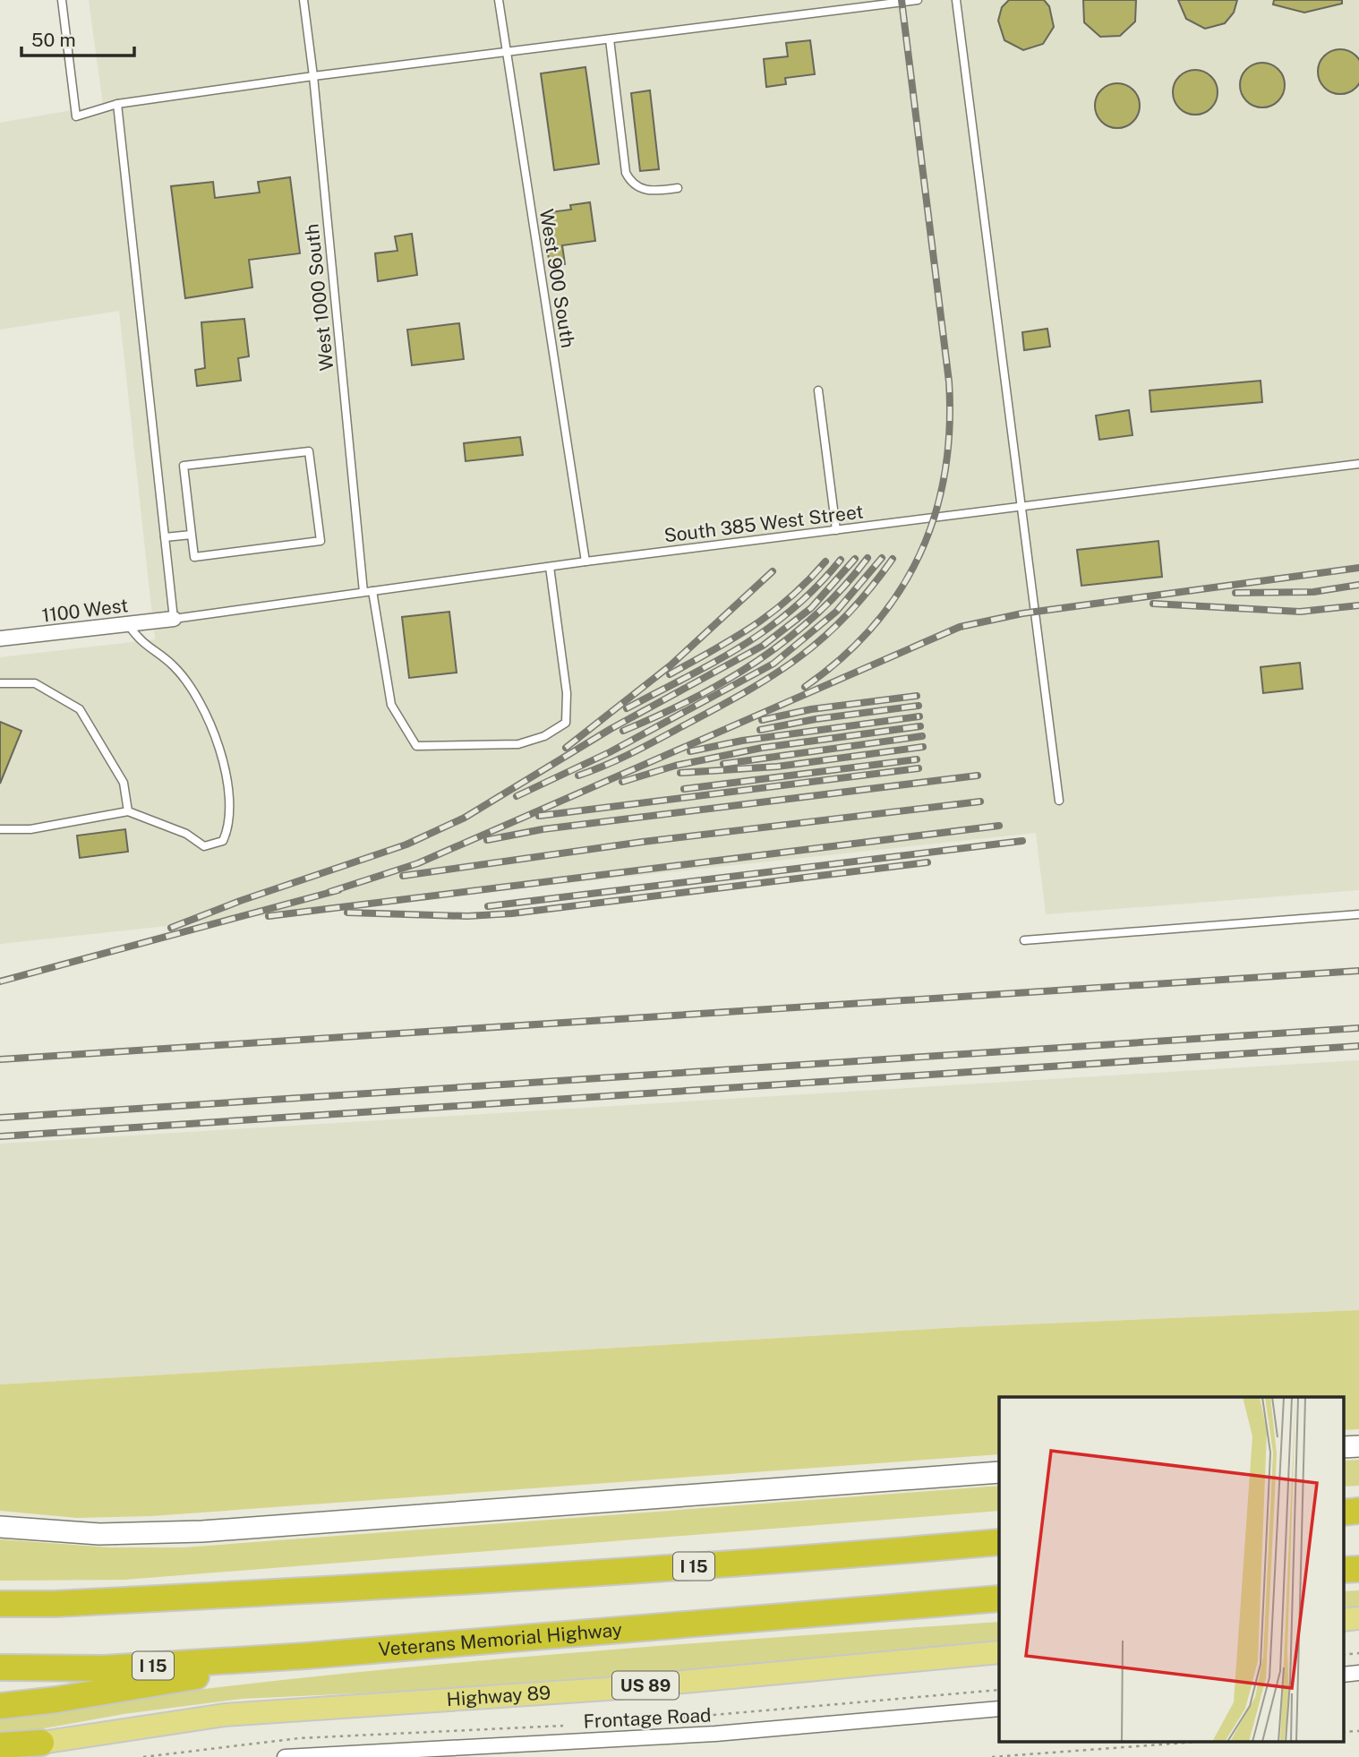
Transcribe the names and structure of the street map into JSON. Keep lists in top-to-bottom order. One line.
{"streets":{"highway":["I 15","Veterans Memorial Highway"],"main road":["US 89","Highway 89"],"street":["1100 West","Frontage Road"],"lane":["West 900 South","West 1000 South","South 385 West Street"]},"crossings":[["West 900 South","South 385 West Street"],["West 1000 South","South 385 West Street"],["South 385 West Street","1100 West"]],"scale_bar":"50 m"}
